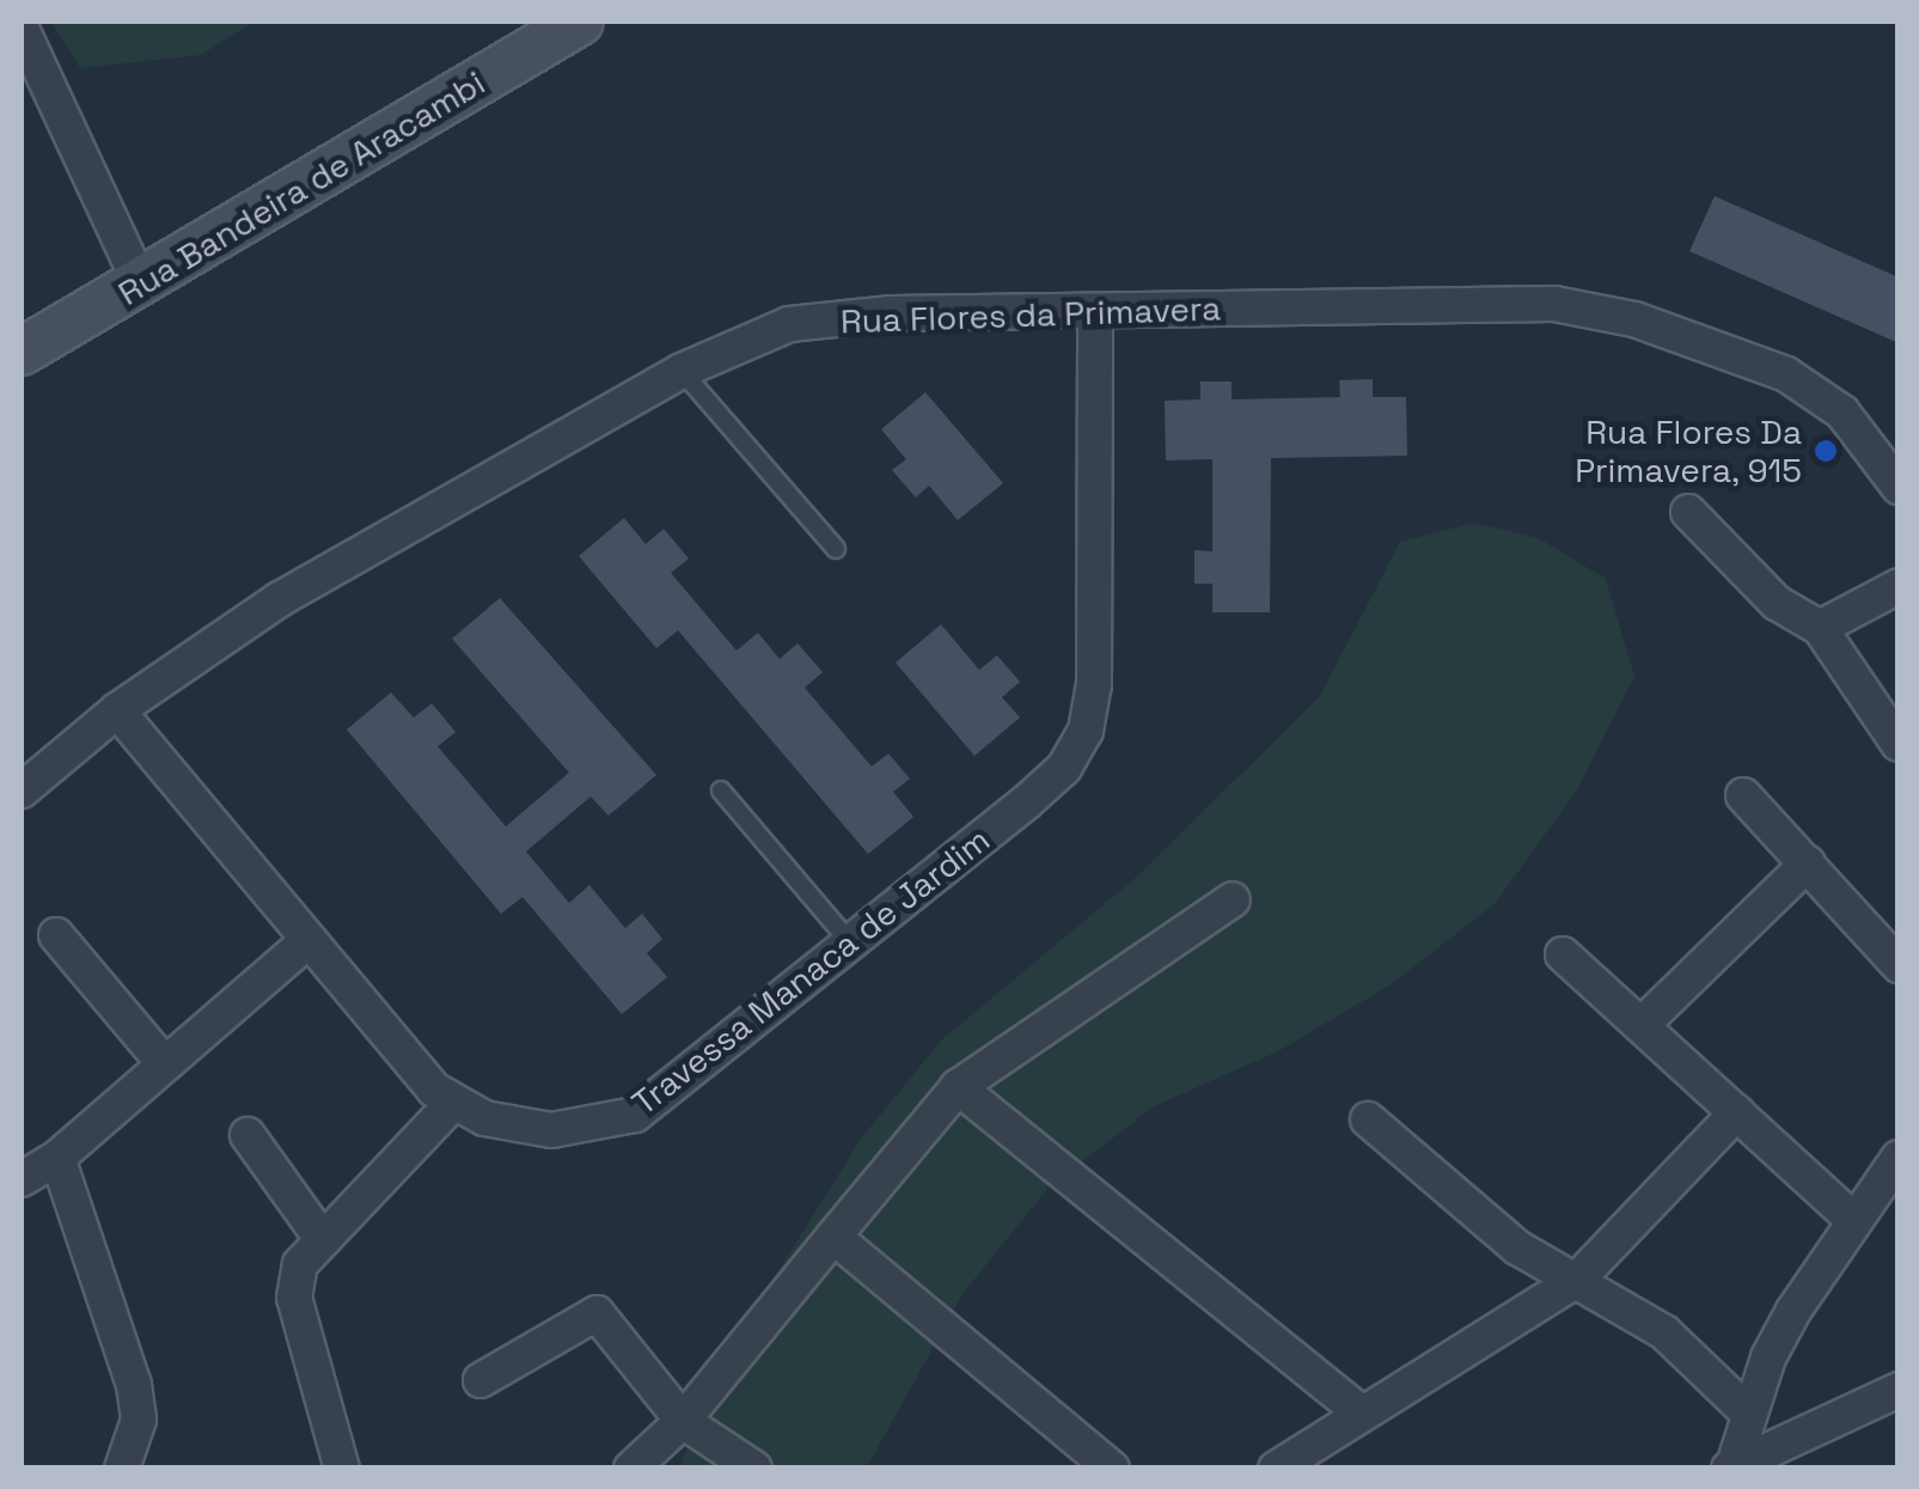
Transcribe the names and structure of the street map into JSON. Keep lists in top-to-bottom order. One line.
{"streets":{"main road":["Rua Bandeira de Aracambi"],"street":["Rua Flores da Primavera","Travessa Manaca de Jardim"]},"crossings":[["Rua Flores da Primavera","Travessa Manaca de Jardim"]],"places":["Rua Flores Da Primavera, 915"]}
